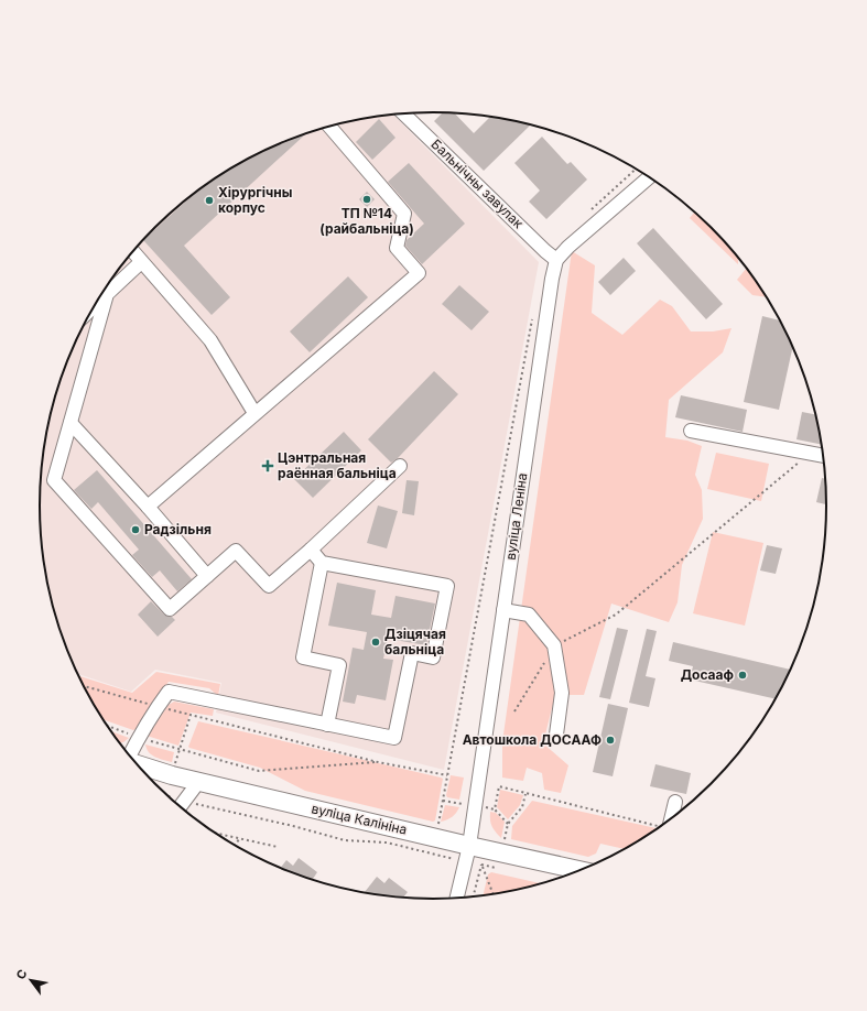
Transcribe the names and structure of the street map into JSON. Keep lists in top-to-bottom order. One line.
{"streets":{"main road":["вуліца Калініна"],"street":["Бальнічны завулак","вуліца Леніна"]},"crossings":[["Бальнічны завулак","вуліца Леніна"],["вуліца Леніна","вуліца Калініна"]],"places":{"other":["ТП №14 (райбальніца)","Хірургічны корпус","Радзільня","Дзіцячая бальніца","Досааф","Автошкола ДОСААФ"],"health":["Цэнтральная раённая бальніца"]},"north":"top left"}
